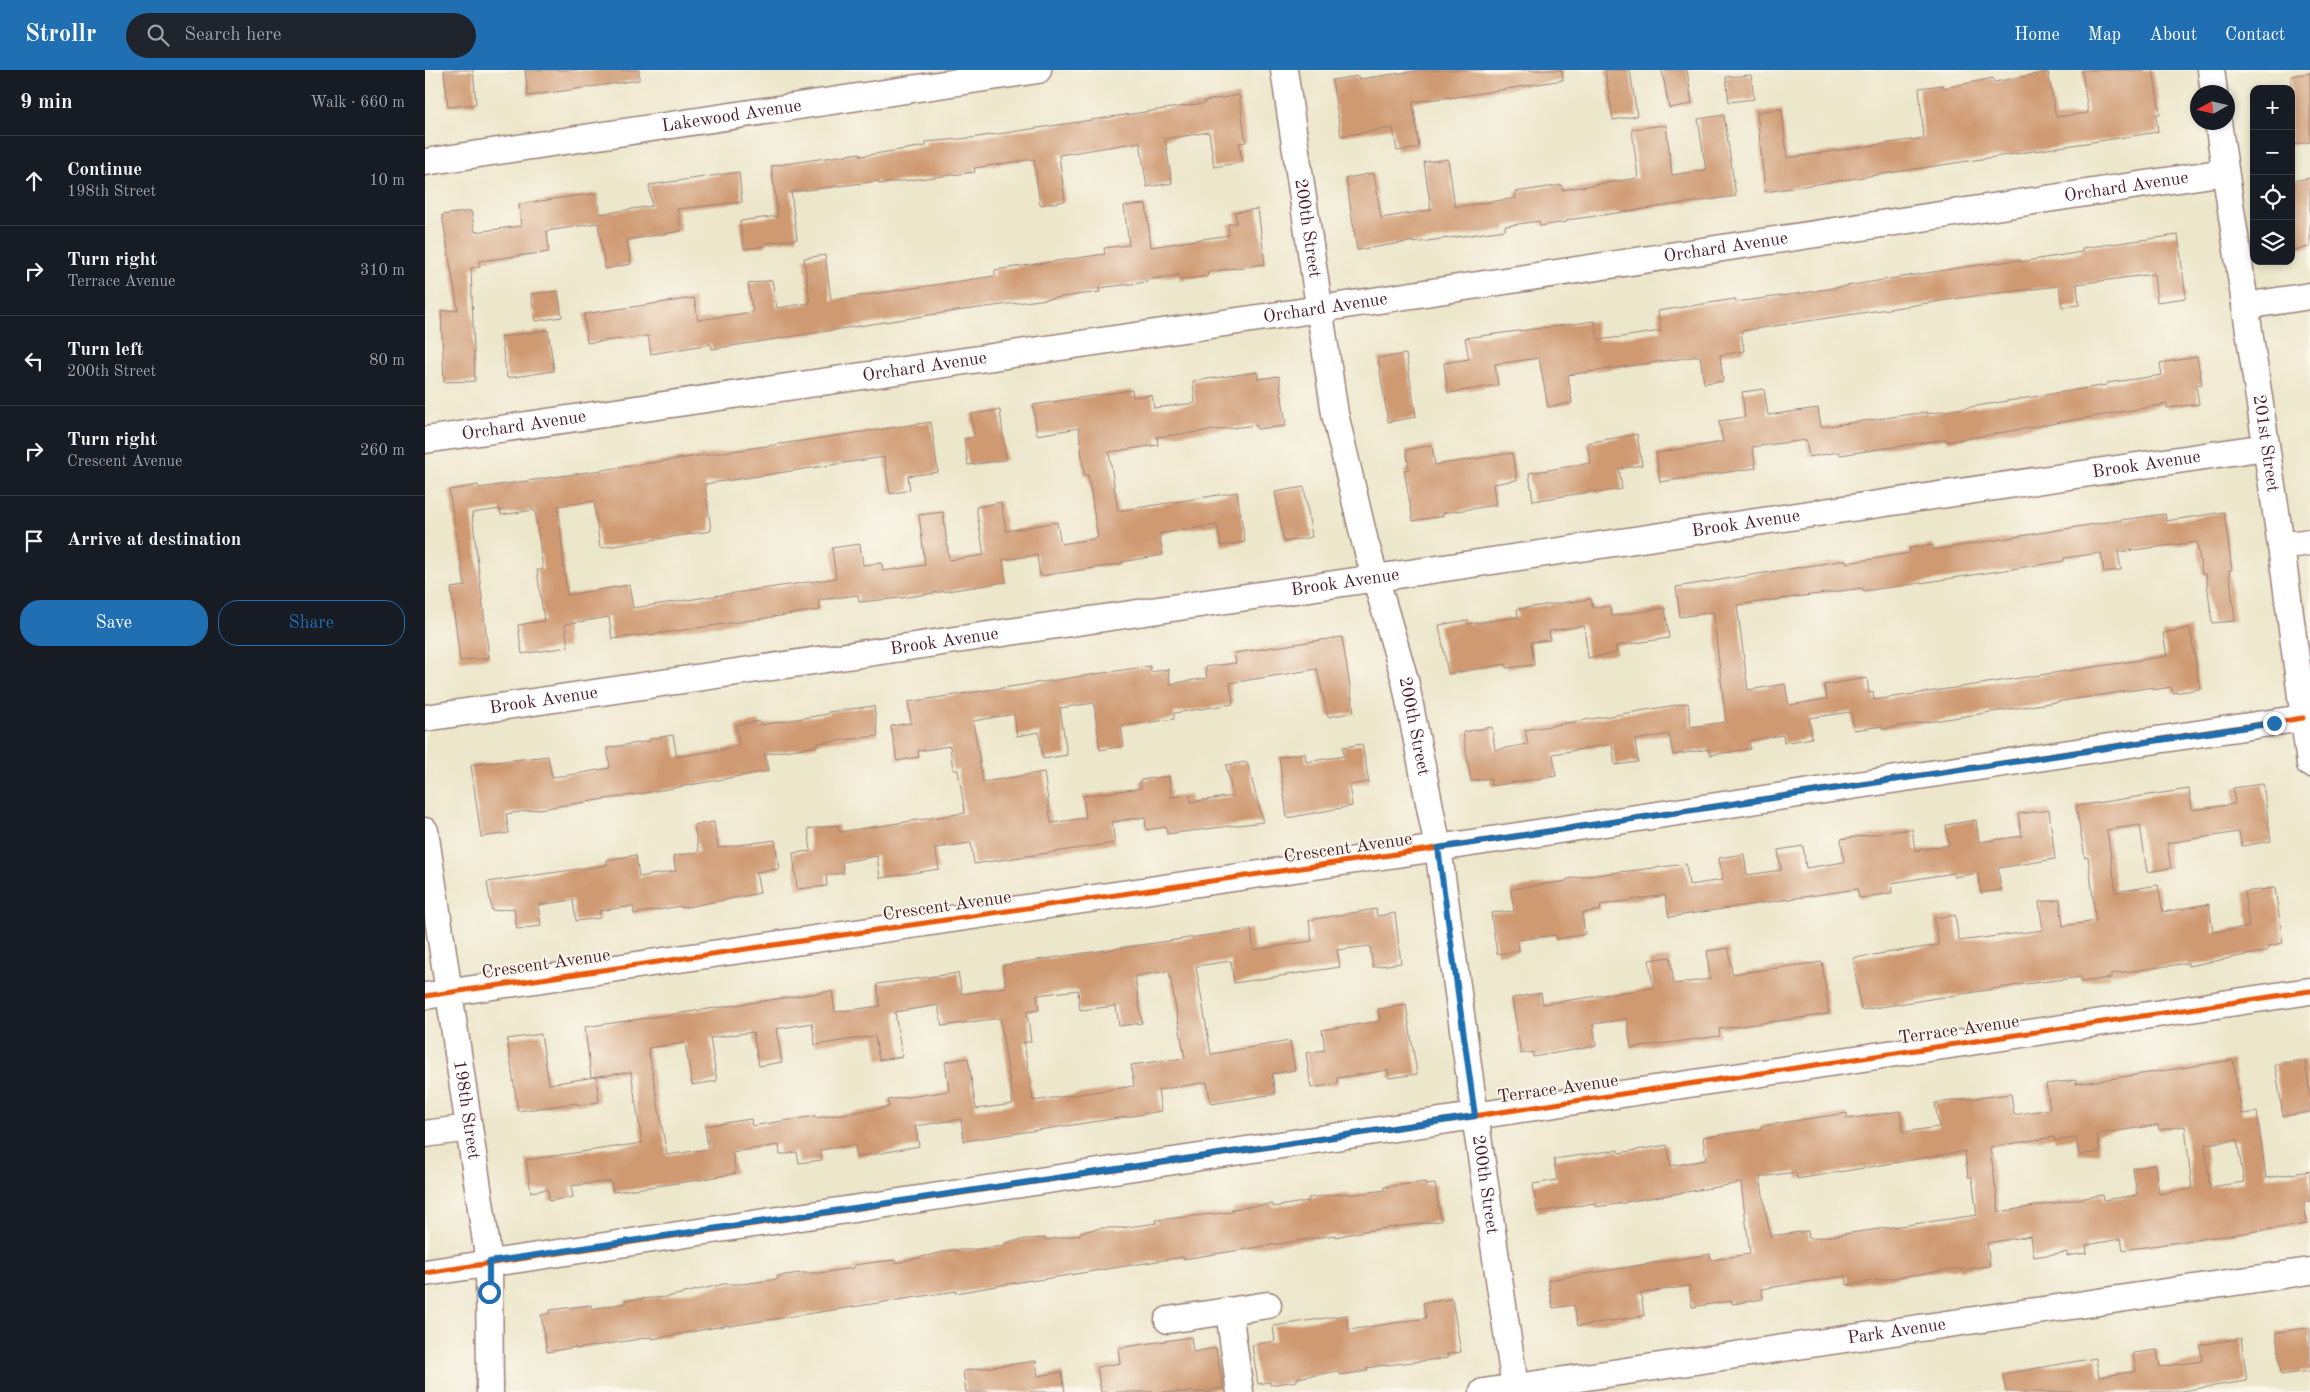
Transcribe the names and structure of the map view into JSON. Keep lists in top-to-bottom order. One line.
{"streets":{"street":["Lakewood Avenue","Orchard Avenue","200th Street","201st Street","Brook Avenue","Crescent Avenue","Terrace Avenue","198th Street","Park Avenue"]},"crossings":[["Orchard Avenue","200th Street"],["Orchard Avenue","201st Street"],["200th Street","Brook Avenue"],["200th Street","Crescent Avenue"],["200th Street","Terrace Avenue"],["200th Street","Park Avenue"],["201st Street","Brook Avenue"],["201st Street","Crescent Avenue"],["Crescent Avenue","198th Street"],["Terrace Avenue","198th Street"]],"north":"left","page":{"header":"Strollr","search":"Search here","nav":["Home","Map","About","Contact"],"heading":["9 min","Walk · 660 m"],"map_buttons":["+","−"],"list":[["Continue","198th Street","10 m"],["Turn right","Terrace Avenue","310 m"],["Turn left","200th Street","80 m"],["Turn right","Crescent Avenue","260 m"],"Arrive at destination"],"buttons":["Save","Share"]}}
